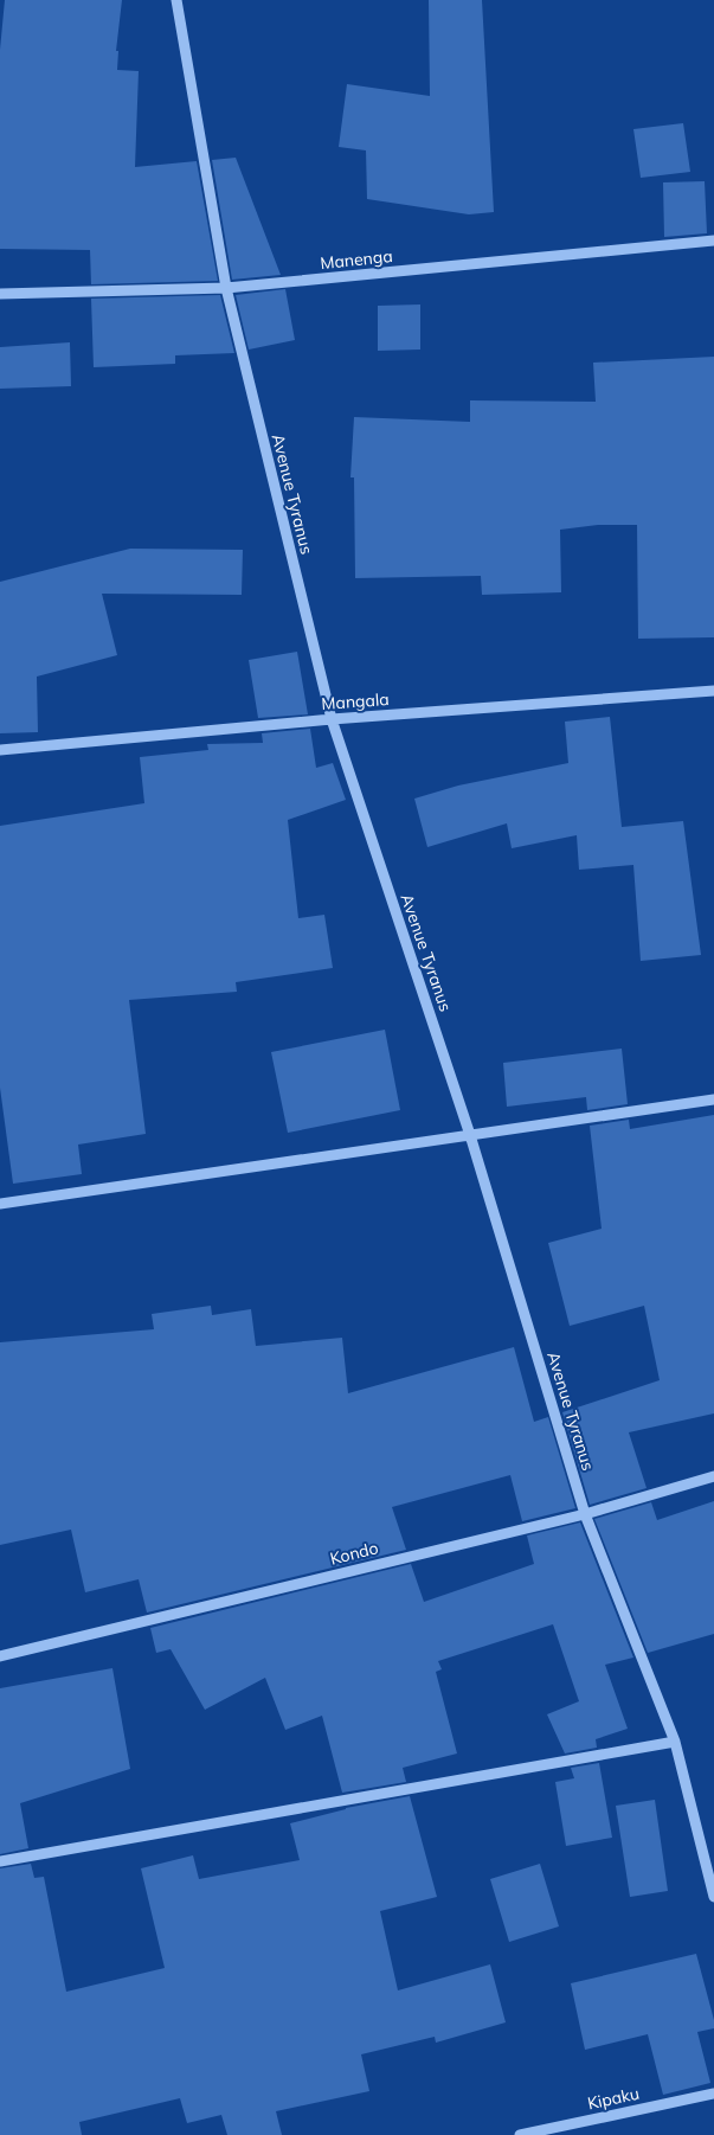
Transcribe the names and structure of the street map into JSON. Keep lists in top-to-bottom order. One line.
{"streets":{"street":["Manenga","Avenue Tyranus","Mangala","Kondo","Kipaku"]},"crossings":[["Manenga","Avenue Tyranus"],["Avenue Tyranus","Mangala"],["Avenue Tyranus","Kondo"]]}
